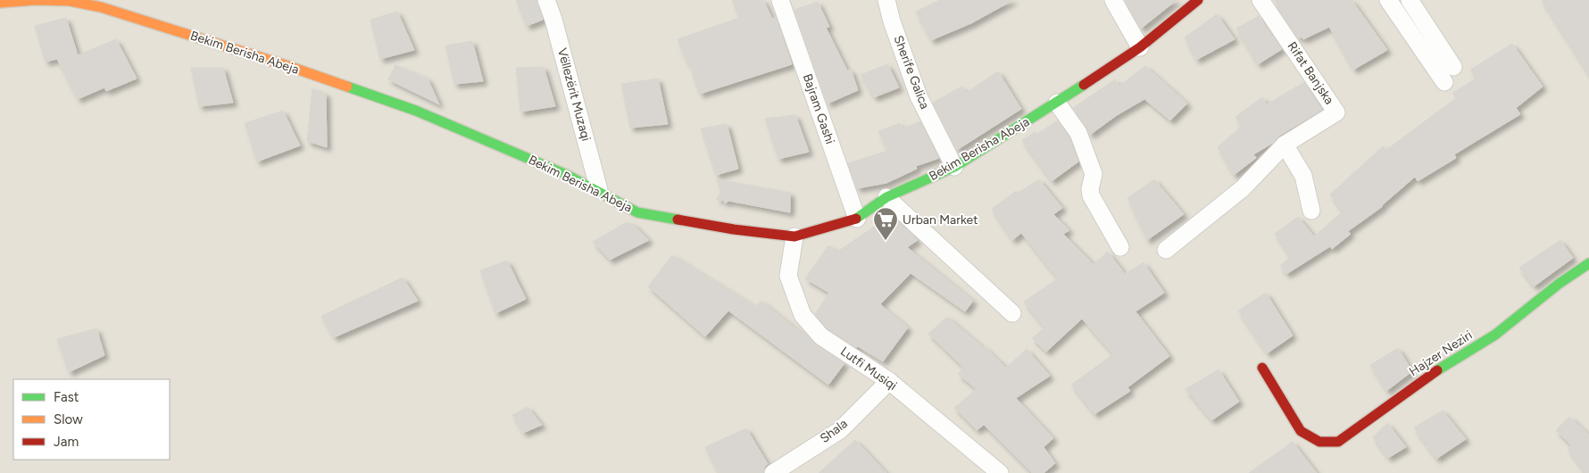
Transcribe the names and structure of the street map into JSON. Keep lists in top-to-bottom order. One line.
{"streets":{"street":["Bekim Berisha Abeja","Sherife Galica","Rifat Banjska","Vëllezërit Muzaqi","Bajram Gashi","Hajzer Neziri","Lutfi Musiqi","Shala"]},"crossings":[["Bekim Berisha Abeja","Sherife Galica"],["Bekim Berisha Abeja","Vëllezërit Muzaqi"],["Bekim Berisha Abeja","Bajram Gashi"],["Bekim Berisha Abeja","Lutfi Musiqi"],["Lutfi Musiqi","Shala"]],"places":{"supermarket":["Urban Market"]},"legend":["Fast","Slow","Jam"]}
